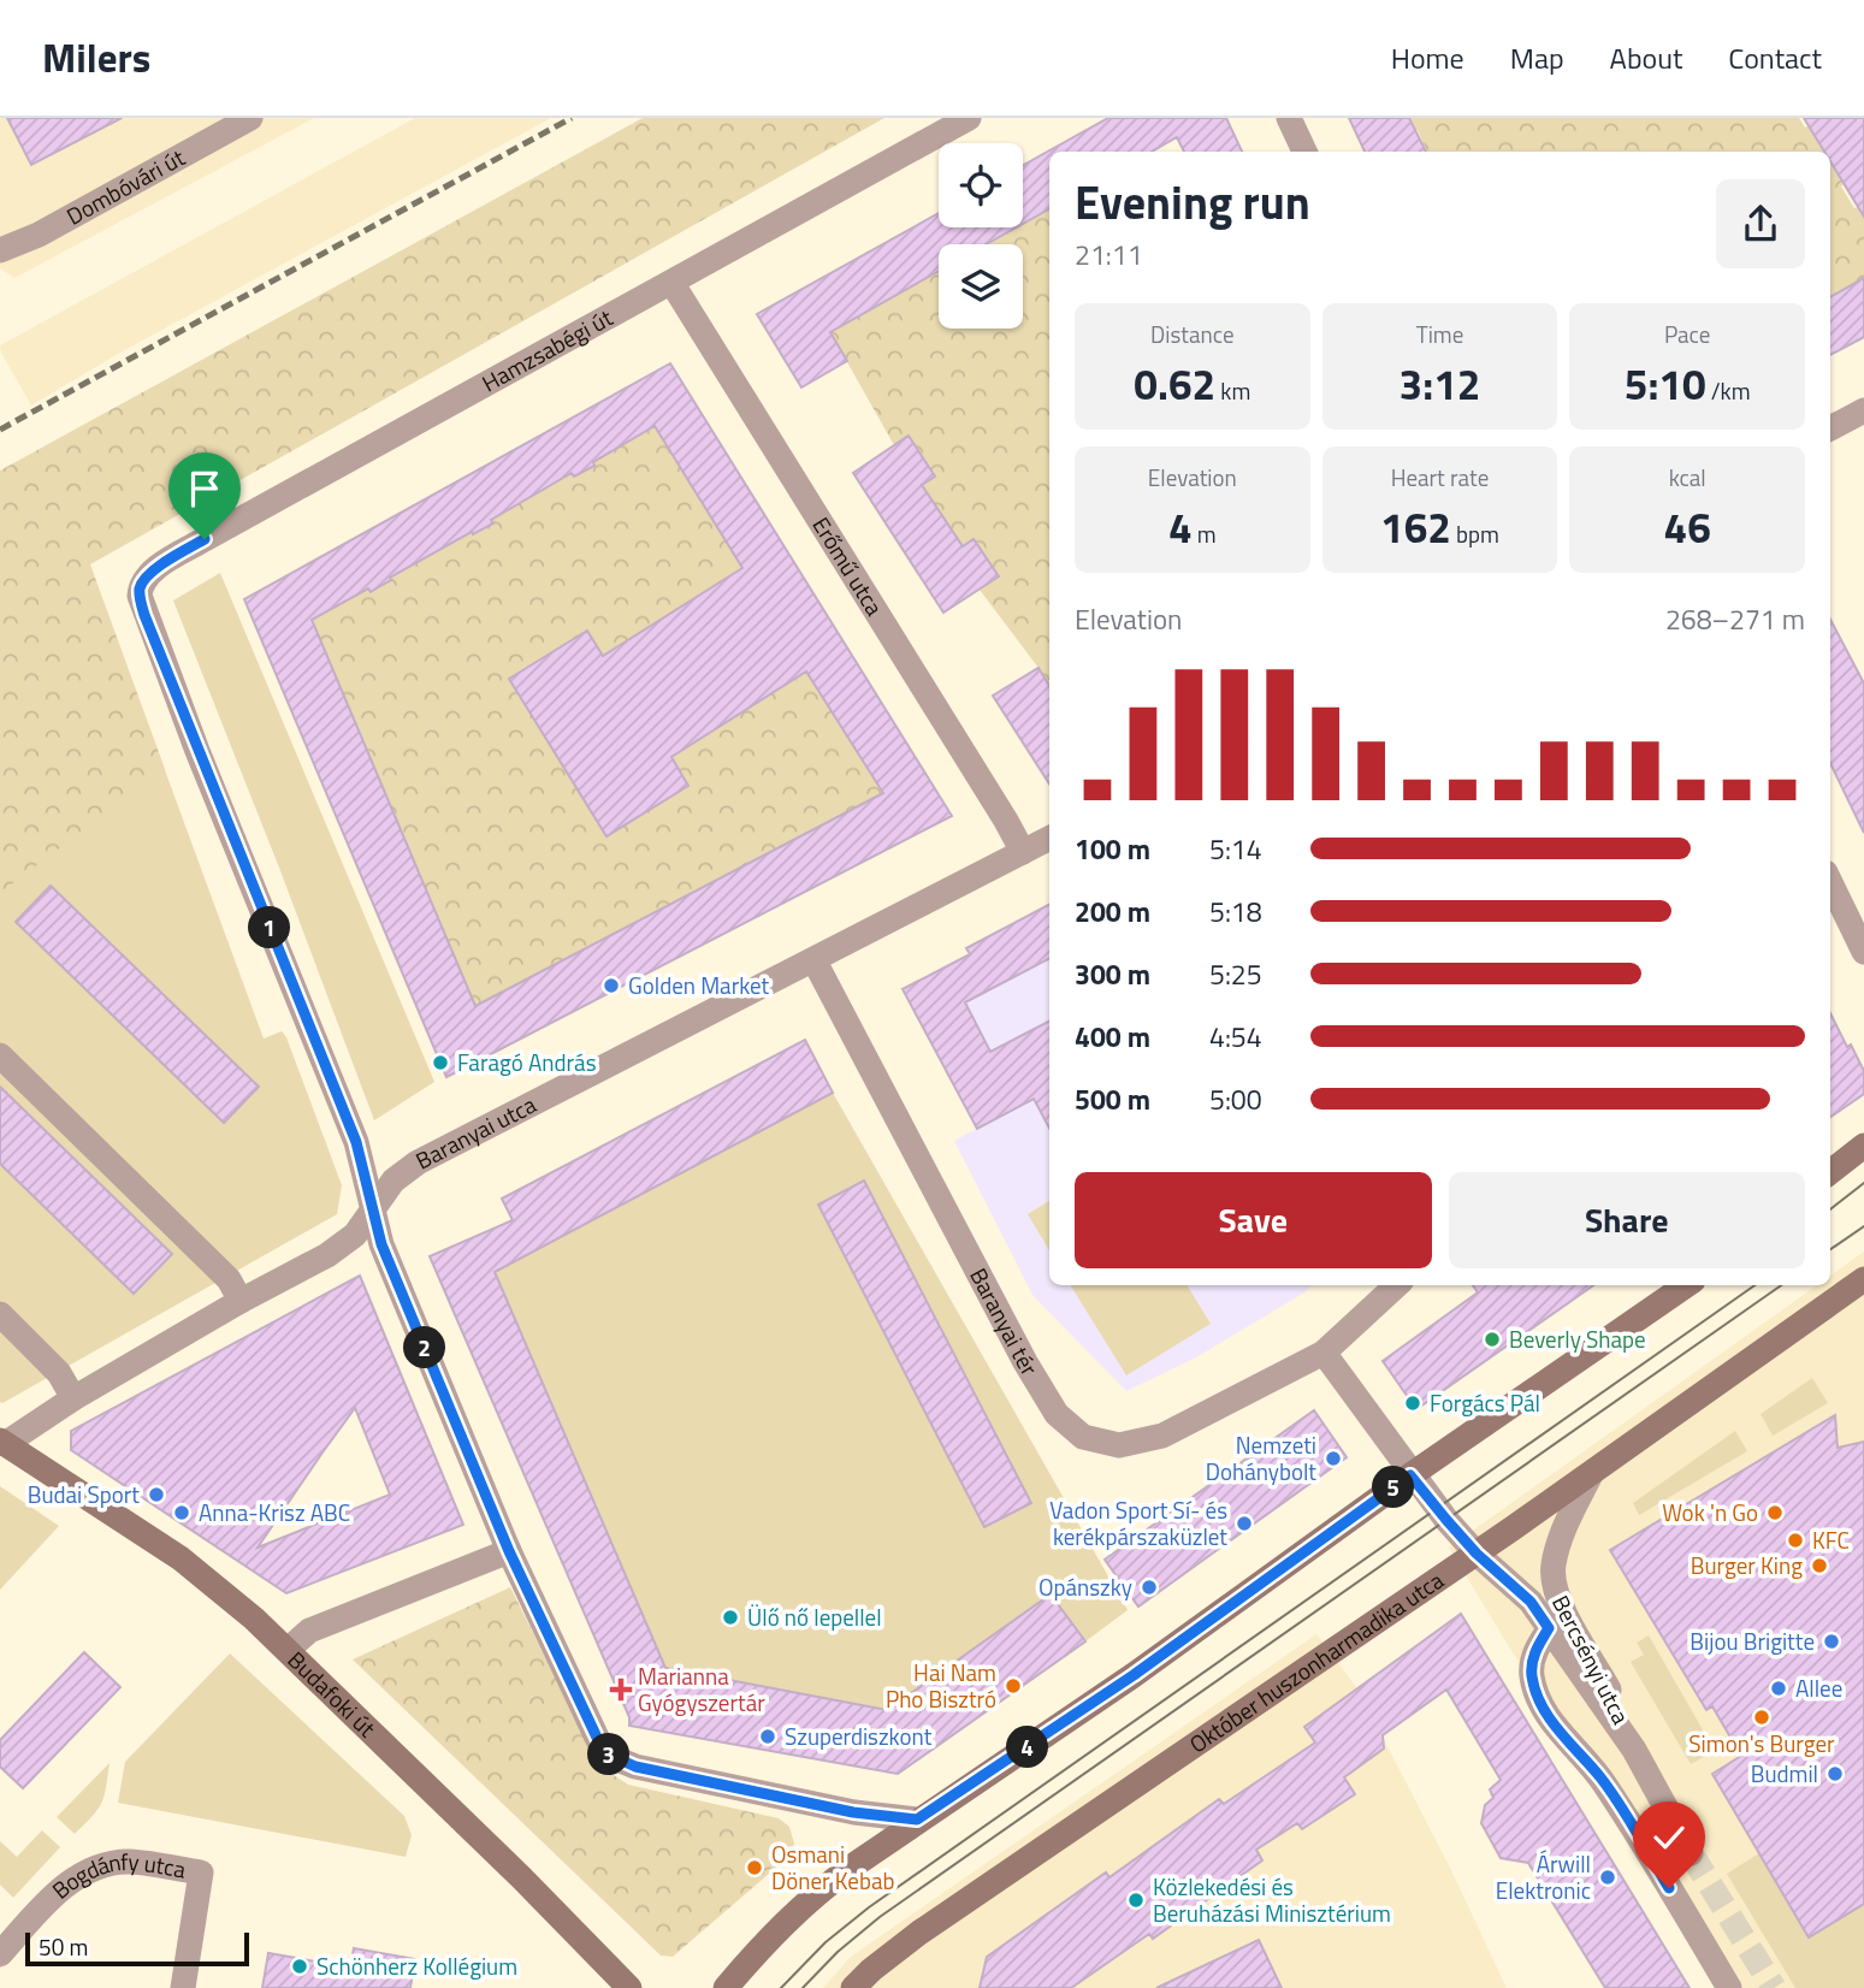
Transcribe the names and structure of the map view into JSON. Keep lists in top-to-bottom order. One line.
{"streets":{"main road":["Október huszonharmadika utca","Budafoki út"],"street":["Dombóvári út","Hamzsabégi út","Erőmű utca","Baranyai utca","Baranyai tér","Bercsényi utca","Bogdánfy utca"]},"crossings":[["Hamzsabégi út","Erőmű utca"],["Hamzsabégi út","Baranyai utca"],["Erőmű utca","Baranyai utca"],["Baranyai utca","Baranyai tér"],["Baranyai utca","Budafoki út"],["Bercsényi utca","Október huszonharmadika utca"]],"places":{"other":["Golden Market","Faragó András","Beverly Shape","Forgács Pál","Nemzeti Dohánybolt","Budai Sport","Anna-Krisz ABC","Wok 'n Go","Vadon Sport Sí- és kerékpárszaküzlet","KFC","Burger King","Opánszky","Ülő nő lepellel","Bijou Brigitte","Hai Nam Pho Bisztró","Allee","Simon's Burger","Szuperdiszkont","Budmil","Osmani Döner Kebab","Árwill Elektronic","Közlekedési és Beruházási Minisztérium","Schönherz Kollégium"],"health":["Marianna Gyógyszertár"]},"scale_bar":"50 m","page":{"header":"Milers","nav":["Home","Map","About","Contact"],"heading":["Evening run","21:11"],"stats":[["Distance","0.62 km"],["Time","3:12"],["Pace","5:10 /km"],["Elevation","4 m"],["Heart rate","162 bpm"],["kcal","46"]],"chart":["Elevation","268–271 m"],"list":[{"name":"100 m","note":"5:14"},{"name":"200 m","note":"5:18"},{"name":"300 m","note":"5:25"},{"name":"400 m","note":"4:54"},{"name":"500 m","note":"5:00"}],"pins":["1","2","5","4","3"],"buttons":["Save","Share"],"scale":"50 m"}}
